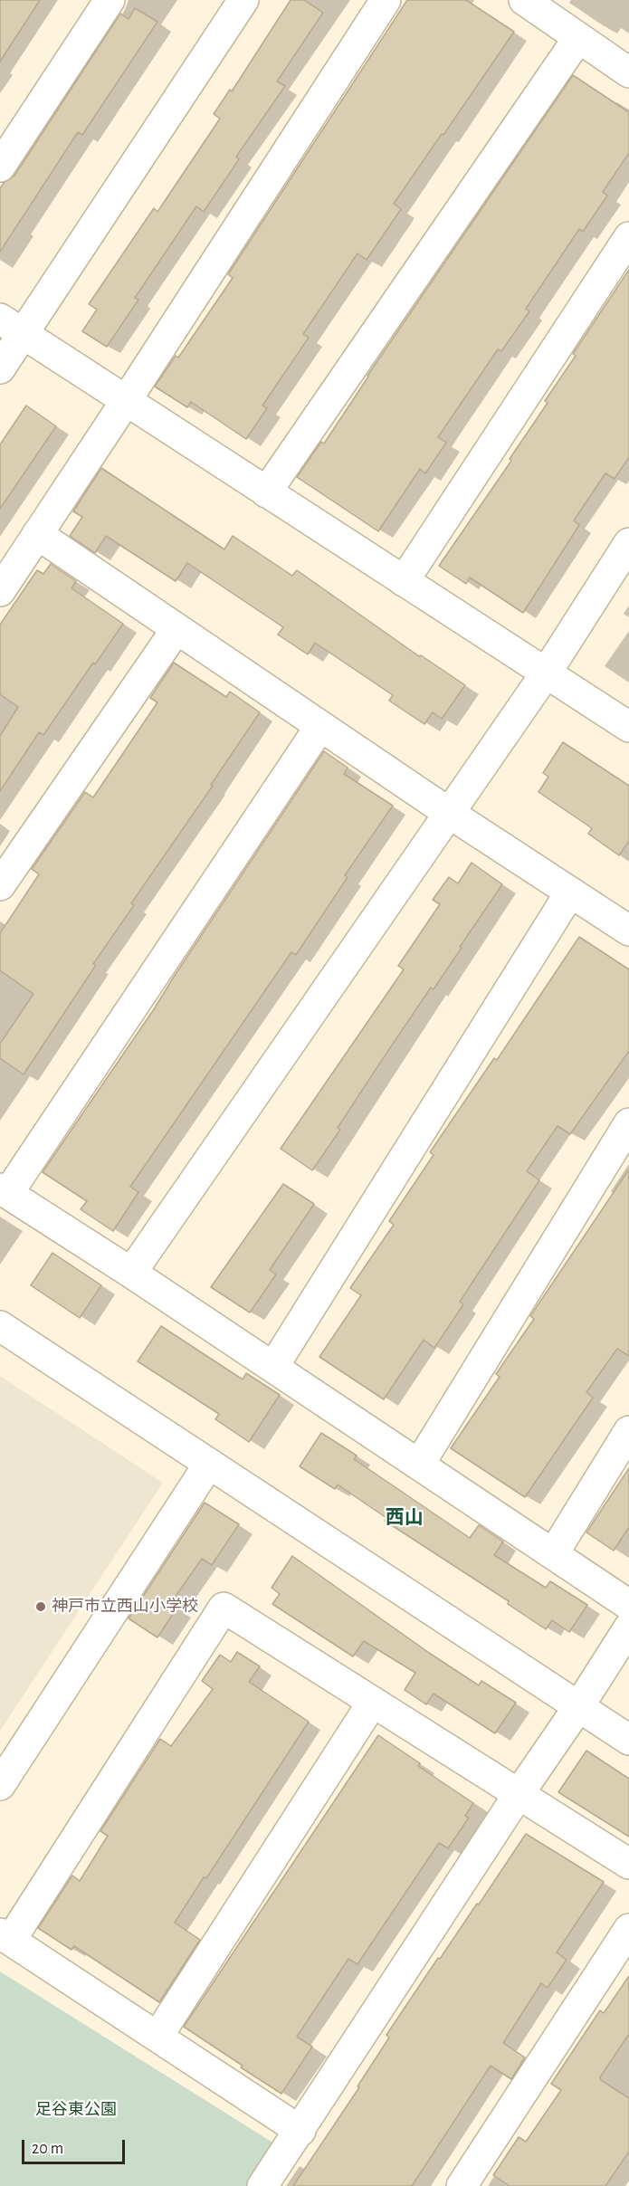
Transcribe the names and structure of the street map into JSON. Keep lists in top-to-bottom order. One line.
{"districts":["西山"],"parks":["足谷東公園"],"places":["神戸市立西山小学校"],"scale_bar":"20 m"}
